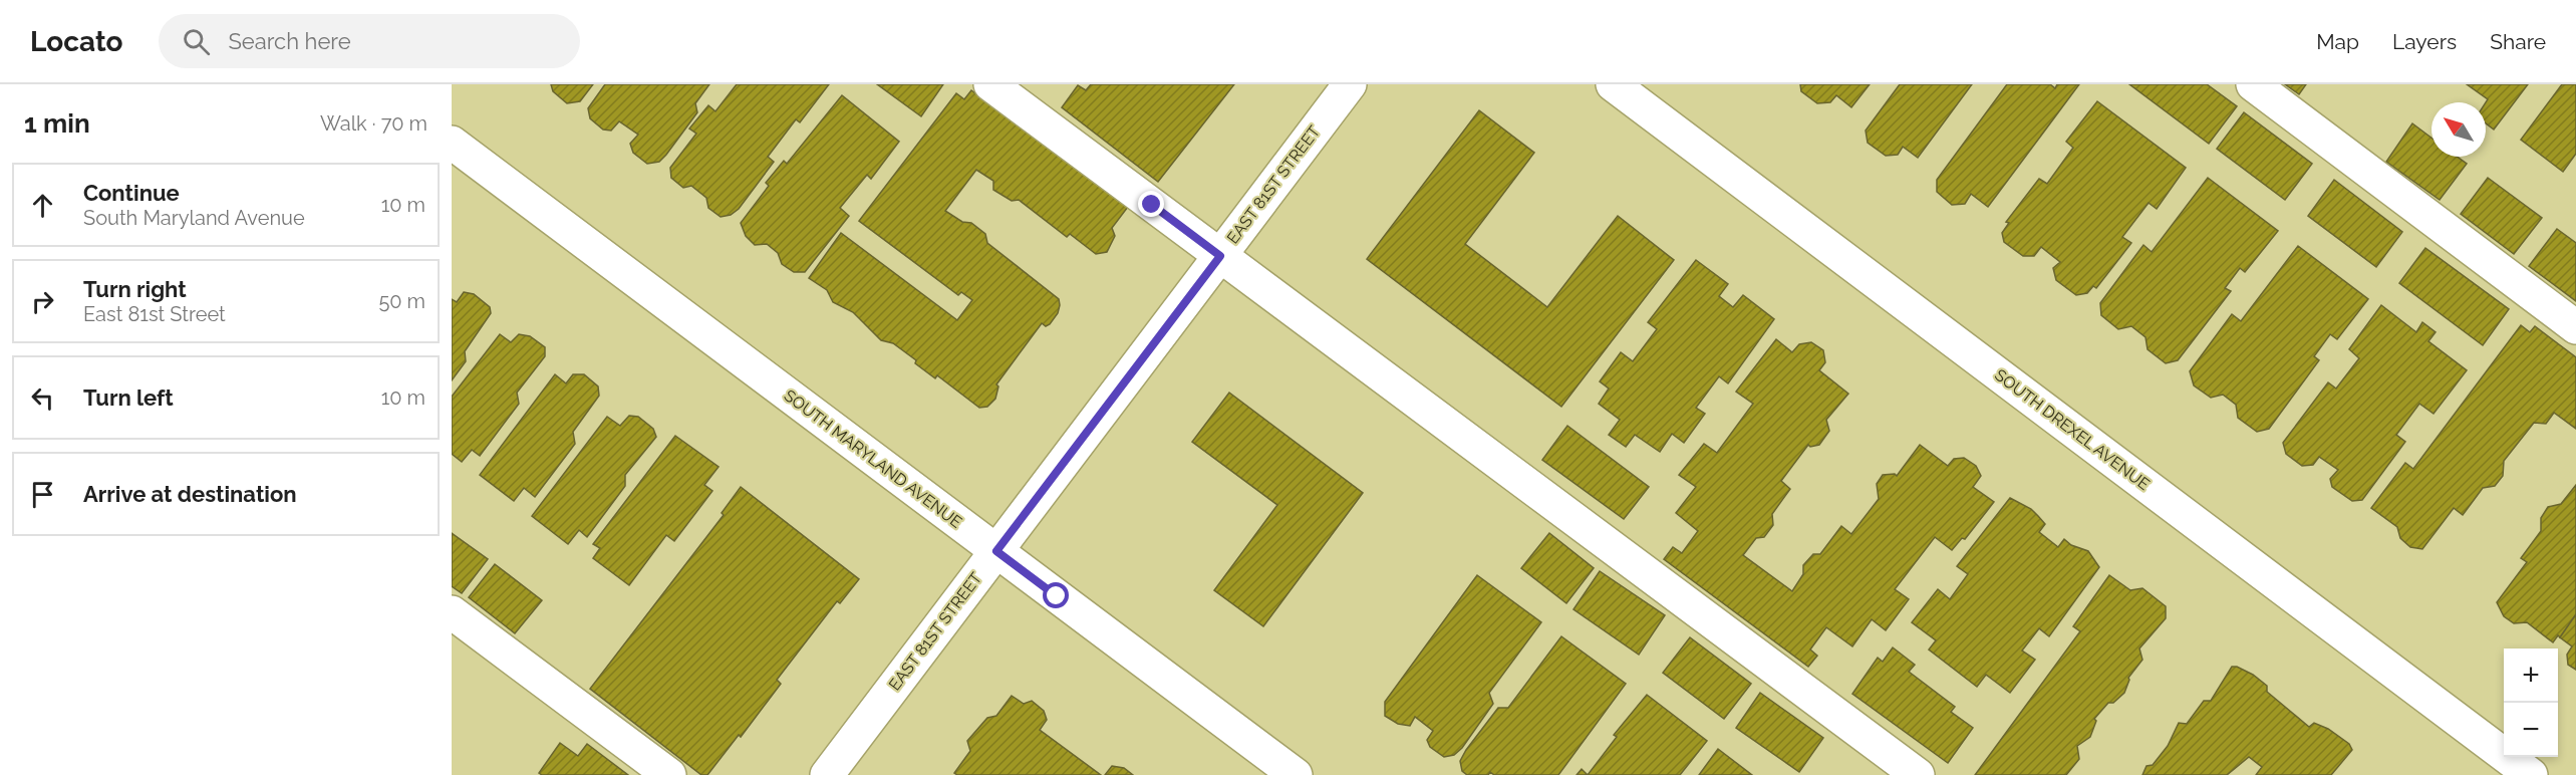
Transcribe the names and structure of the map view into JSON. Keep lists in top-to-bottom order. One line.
{"streets":{"street":["EAST 81ST STREET","SOUTH DREXEL AVENUE","SOUTH MARYLAND AVENUE"]},"crossings":[["EAST 81ST STREET","SOUTH MARYLAND AVENUE"]],"north":"top left","page":{"header":"Locato","search":"Search here","nav":["Map","Layers","Share"],"heading":["1 min","Walk · 70 m"],"list":[["Continue","South Maryland Avenue","10 m"],["Turn right","East 81st Street","50 m"],["Turn left","10 m"],"Arrive at destination"],"map_buttons":["+","−"]}}
